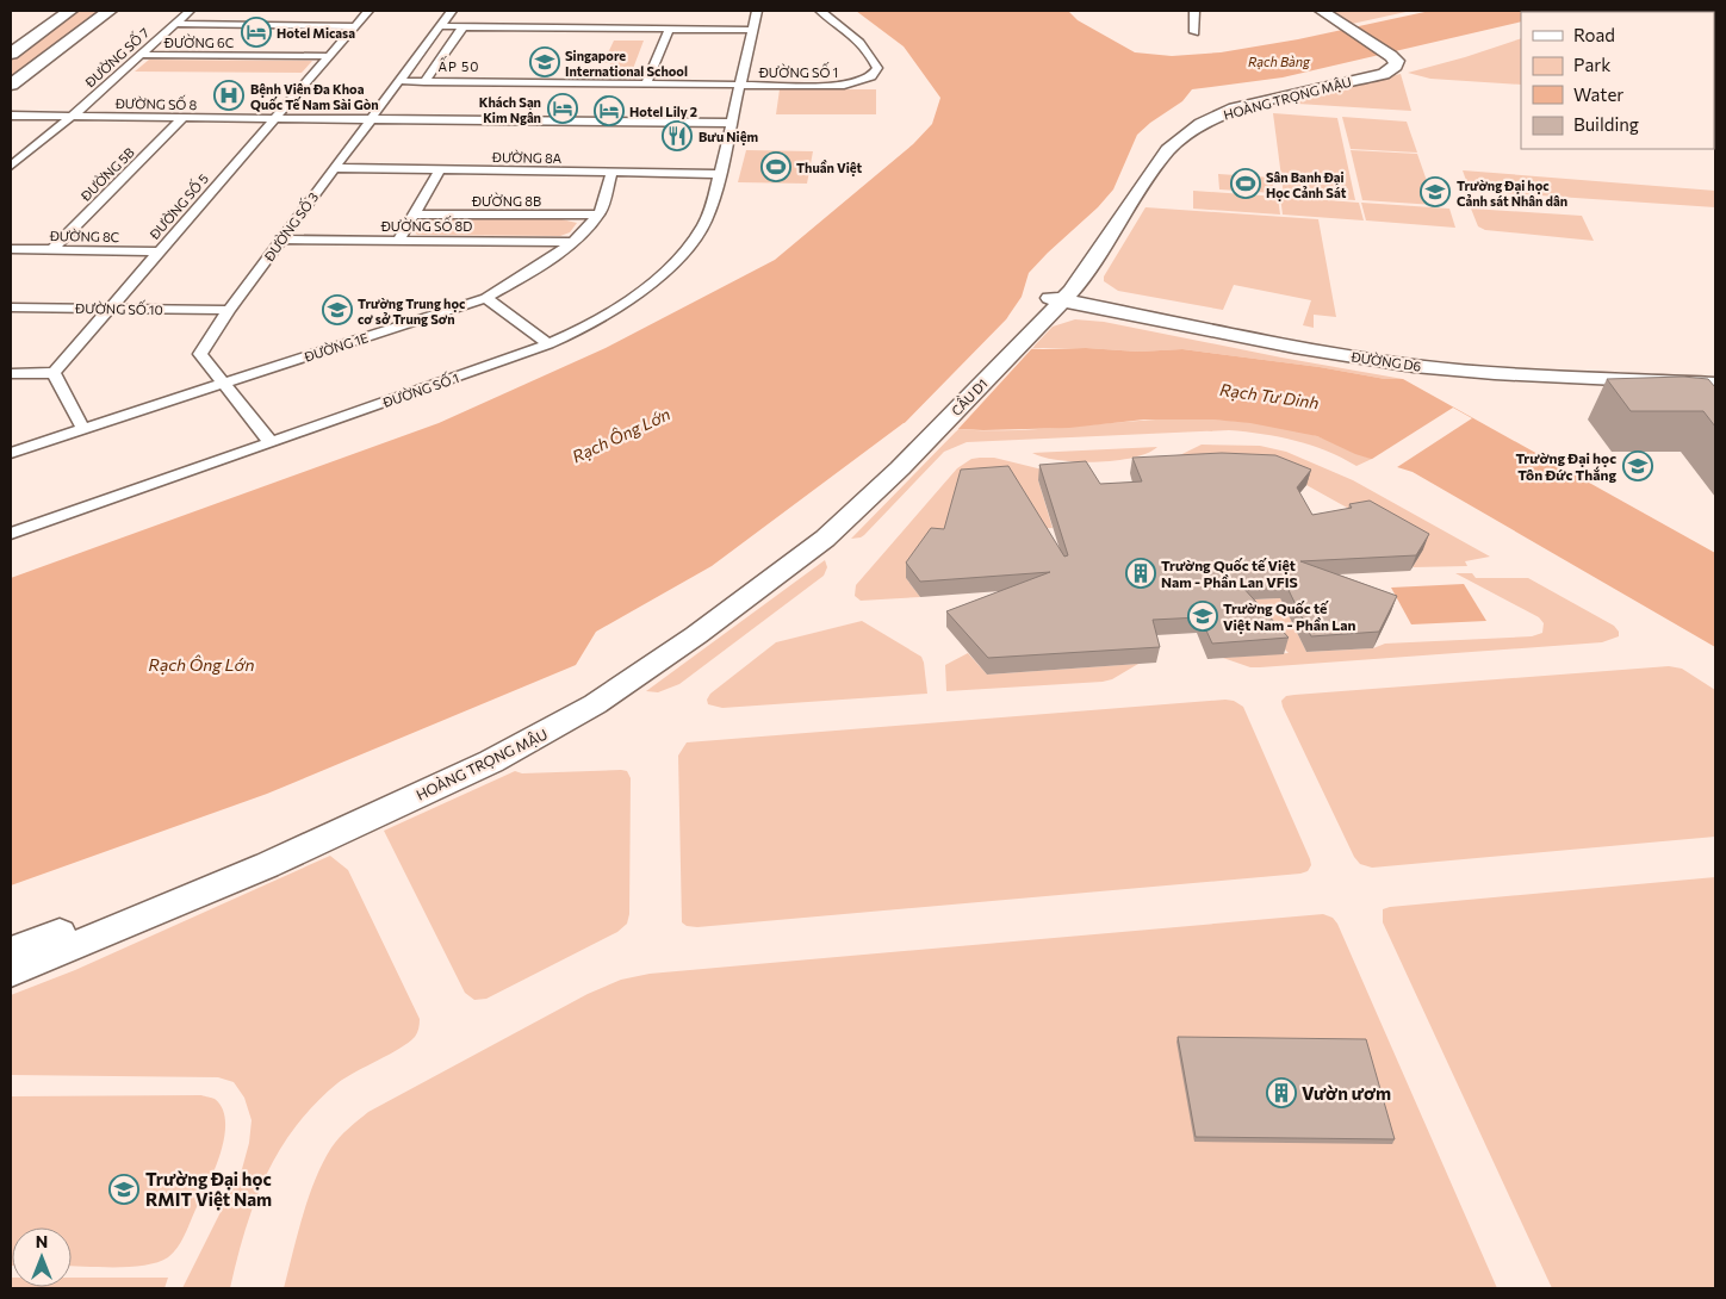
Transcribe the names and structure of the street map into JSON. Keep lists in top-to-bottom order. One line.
{"streets":{"main road":["HOÀNG TRỌNG MẬU","ĐƯỜNG D6","CẦU D1"],"street":["ĐƯỜNG 6C","ĐƯỜNG SỐ 7","ĐƯỜNG SỐ 1","ĐƯỜNG SỐ 8","ĐƯỜNG 8A","ĐƯỜNG 5B","ĐƯỜNG 8B","ĐƯỜNG SỐ 5","ĐƯỜNG SỐ 8D","ĐƯỜNG SỐ 3","ĐƯỜNG 8C","ĐƯỜNG SỐ 10","ĐƯỜNG 1E"]},"crossings":[["ĐƯỜNG 6C","ĐƯỜNG SỐ 7"],["ĐƯỜNG 6C","ĐƯỜNG SỐ 5"],["ĐƯỜNG SỐ 7","ĐƯỜNG SỐ 8"],["ĐƯỜNG SỐ 1","ĐƯỜNG SỐ 8"],["ĐƯỜNG SỐ 1","ĐƯỜNG 8A"],["ĐƯỜNG SỐ 1","ĐƯỜNG SỐ 3"],["HOÀNG TRỌNG MẬU","ĐƯỜNG D6"],["HOÀNG TRỌNG MẬU","CẦU D1"],["ĐƯỜNG SỐ 8","ĐƯỜNG 5B"],["ĐƯỜNG SỐ 8","ĐƯỜNG SỐ 5"],["ĐƯỜNG SỐ 8","ĐƯỜNG SỐ 3"],["ĐƯỜNG 8A","ĐƯỜNG SỐ 3"],["ĐƯỜNG 8A","ĐƯỜNG 1E"],["ĐƯỜNG 5B","ĐƯỜNG 8C"],["ĐƯỜNG 8B","ĐƯỜNG 1E"],["ĐƯỜNG SỐ 5","ĐƯỜNG 8C"],["ĐƯỜNG SỐ 5","ĐƯỜNG SỐ 10"],["ĐƯỜNG SỐ 8D","ĐƯỜNG SỐ 3"],["ĐƯỜNG SỐ 8D","ĐƯỜNG 1E"],["ĐƯỜNG SỐ 3","ĐƯỜNG SỐ 10"],["ĐƯỜNG SỐ 3","ĐƯỜNG 1E"]],"districts":["ẤP 50"],"water":["Rạch Bàng","Rạch Tư Dinh","Rạch Ông Lớn"],"places":{"hotel":["Hotel Micasa","Khách Sạn Kim Ngân","Hotel Lily 2"],"school or university":["Singapore International School","Trường Đại học Cảnh sát Nhân dân","Trường Trung học cơ sở Trung Sơn","Trường Đại học Tôn Đức Thắng","Trường Quốc tế Việt Nam - Phần Lan","Trường Đại học RMIT Việt Nam"],"hospital":["Bệnh Viện Đa Khoa Quốc Tế Nam Sài Gòn"],"restaurant":["Bưu Niệm"],"sports":["Thuần Việt","Sân Banh Đại Học Cảnh Sát"],"building":["Trường Quốc tế Việt Nam - Phần Lan VFIS","Vườn ươm"]},"legend":["Road","Park","Water","Building"],"north":"top"}
